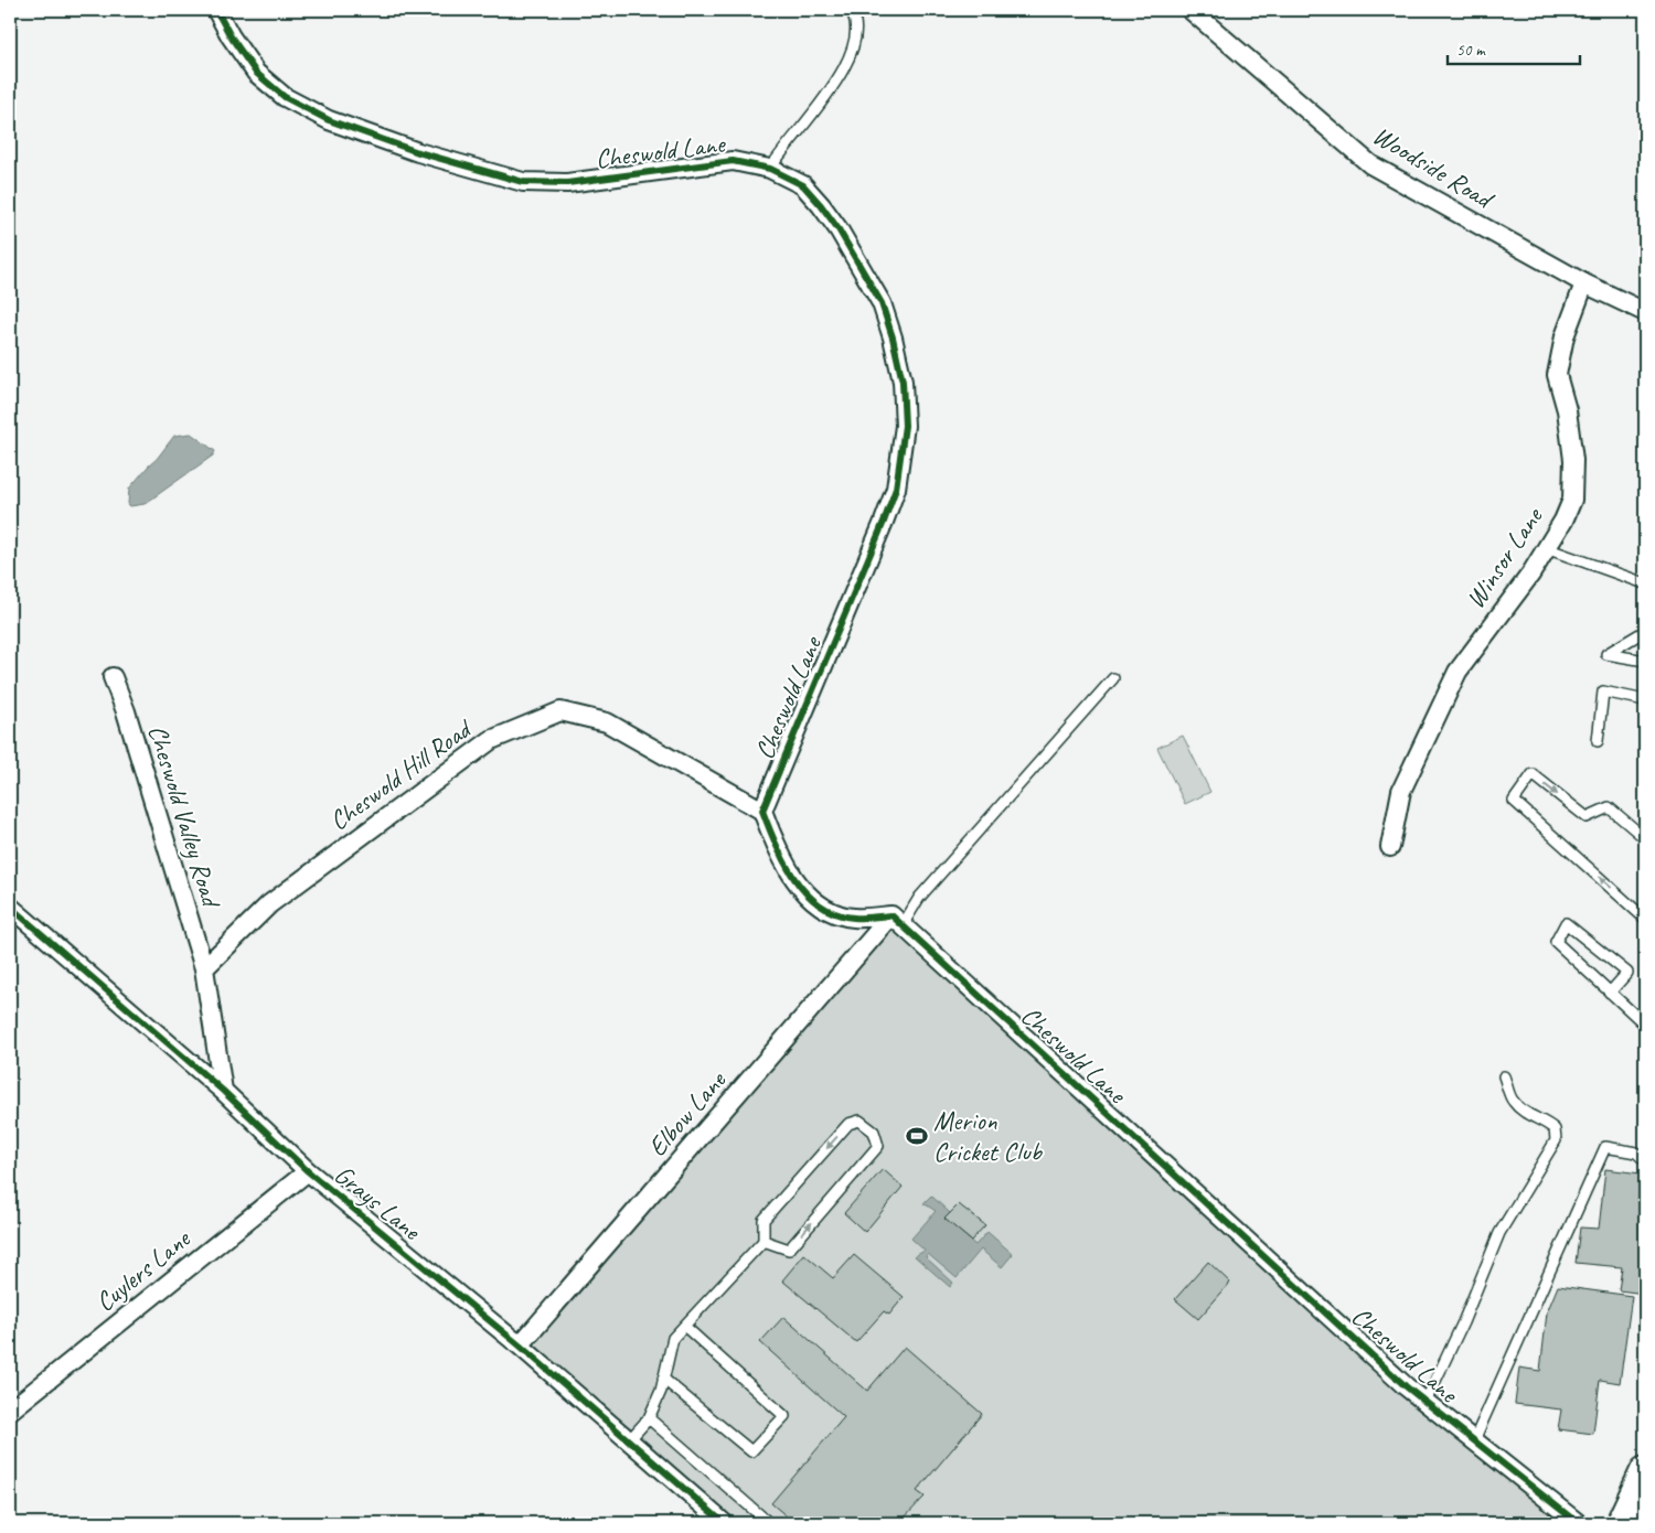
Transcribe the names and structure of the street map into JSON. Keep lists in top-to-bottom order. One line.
{"streets":{"street":["Cheswold Lane","Woodside Road","Winsor Lane","Cheswold Hill Road","Cheswold Valley Road","Elbow Lane","Grays Lane","Cuylers Lane"]},"crossings":[["Cheswold Lane","Cheswold Hill Road"],["Cheswold Lane","Elbow Lane"],["Woodside Road","Winsor Lane"],["Cheswold Hill Road","Cheswold Valley Road"],["Elbow Lane","Grays Lane"],["Grays Lane","Cuylers Lane"]],"places":{"sports":["Merion Cricket Club"]},"scale_bar":"50 m"}
